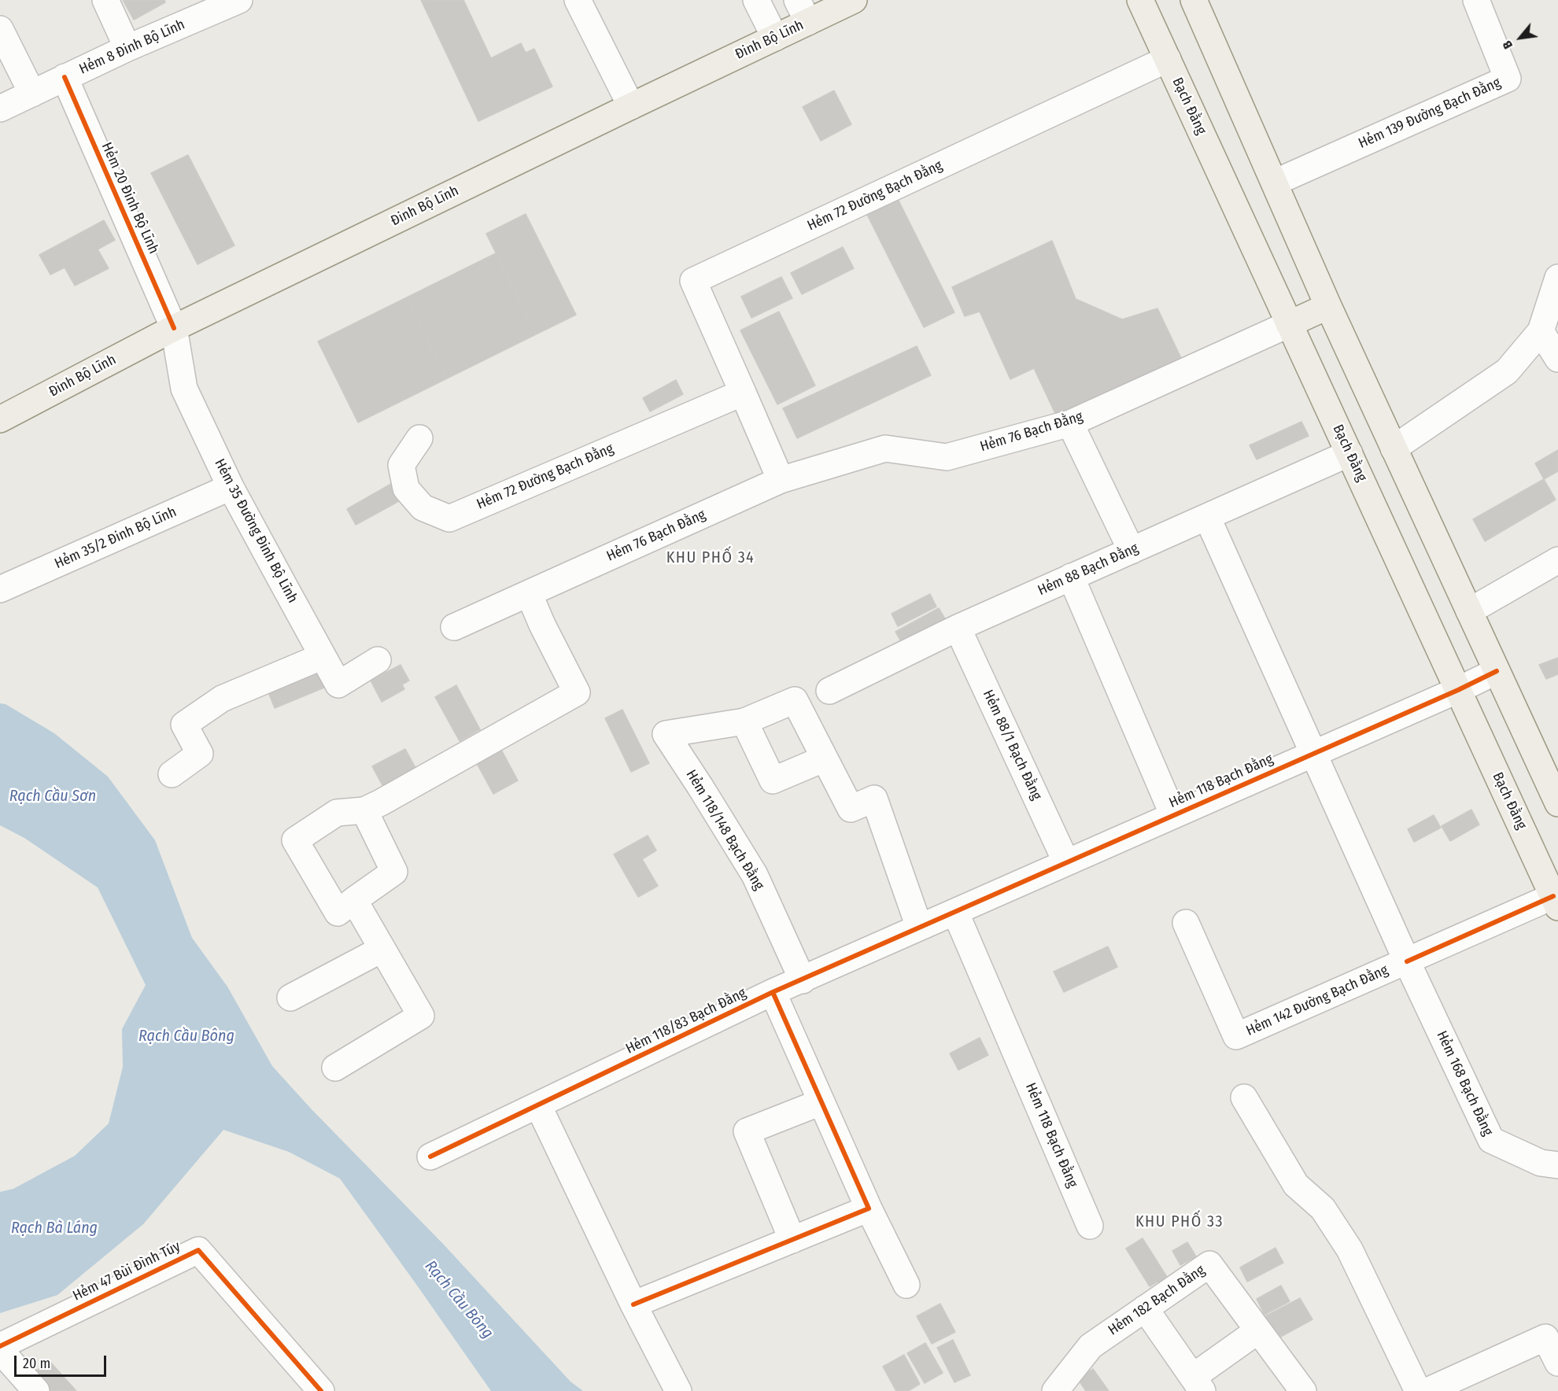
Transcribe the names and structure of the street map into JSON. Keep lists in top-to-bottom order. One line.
{"streets":{"main road":["Đinh Bộ Lĩnh","Bạch Đằng"],"street":["Hẻm 8 Đinh Bộ Lĩnh","Hẻm 139 Đường Bạch Đằng","Hẻm 72 Đường Bạch Đằng","Hẻm 20 Đinh Bộ Lĩnh","Hẻm 76 Bạch Đằng","Hẻm 35 Đường Đinh Bộ Lĩnh","Hẻm 35/2 Đinh Bộ Lĩnh","Hẻm 88 Bạch Đằng","Hẻm 88/1 Bạch Đằng","Hẻm 118 Bạch Đằng","Hẻm 118/148 Bạch Đằng","Hẻm 142 Đường Bạch Đằng","Hẻm 118/83 Bạch Đằng","Hẻm 168 Bạch Đằng","Hẻm 47 Bùi Đình Túy","Hẻm 182 Bạch Đằng"]},"crossings":[["Đinh Bộ Lĩnh","Hẻm 20 Đinh Bộ Lĩnh"],["Đinh Bộ Lĩnh","Hẻm 35 Đường Đinh Bộ Lĩnh"],["Hẻm 8 Đinh Bộ Lĩnh","Hẻm 20 Đinh Bộ Lĩnh"],["Bạch Đằng","Hẻm 72 Đường Bạch Đằng"],["Bạch Đằng","Hẻm 76 Bạch Đằng"],["Bạch Đằng","Hẻm 88 Bạch Đằng"],["Bạch Đằng","Hẻm 118 Bạch Đằng"],["Bạch Đằng","Hẻm 142 Đường Bạch Đằng"],["Hẻm 72 Đường Bạch Đằng","Hẻm 76 Bạch Đằng"],["Hẻm 20 Đinh Bộ Lĩnh","Hẻm 35 Đường Đinh Bộ Lĩnh"],["Hẻm 35 Đường Đinh Bộ Lĩnh","Hẻm 35/2 Đinh Bộ Lĩnh"],["Hẻm 88 Bạch Đằng","Hẻm 88/1 Bạch Đằng"],["Hẻm 88 Bạch Đằng","Hẻm 168 Bạch Đằng"],["Hẻm 88/1 Bạch Đằng","Hẻm 118 Bạch Đằng"],["Hẻm 118 Bạch Đằng","Hẻm 118/83 Bạch Đằng"],["Hẻm 118 Bạch Đằng","Hẻm 168 Bạch Đằng"],["Hẻm 118/148 Bạch Đằng","Hẻm 118/83 Bạch Đằng"],["Hẻm 142 Đường Bạch Đằng","Hẻm 168 Bạch Đằng"]],"districts":["KHU PHỐ 34","KHU PHỐ 33"],"water":["Rạch Cầu Sơn","Rạch Cầu Bông","Rạch Bà Láng"],"scale_bar":"20 m","north":"bottom left"}
